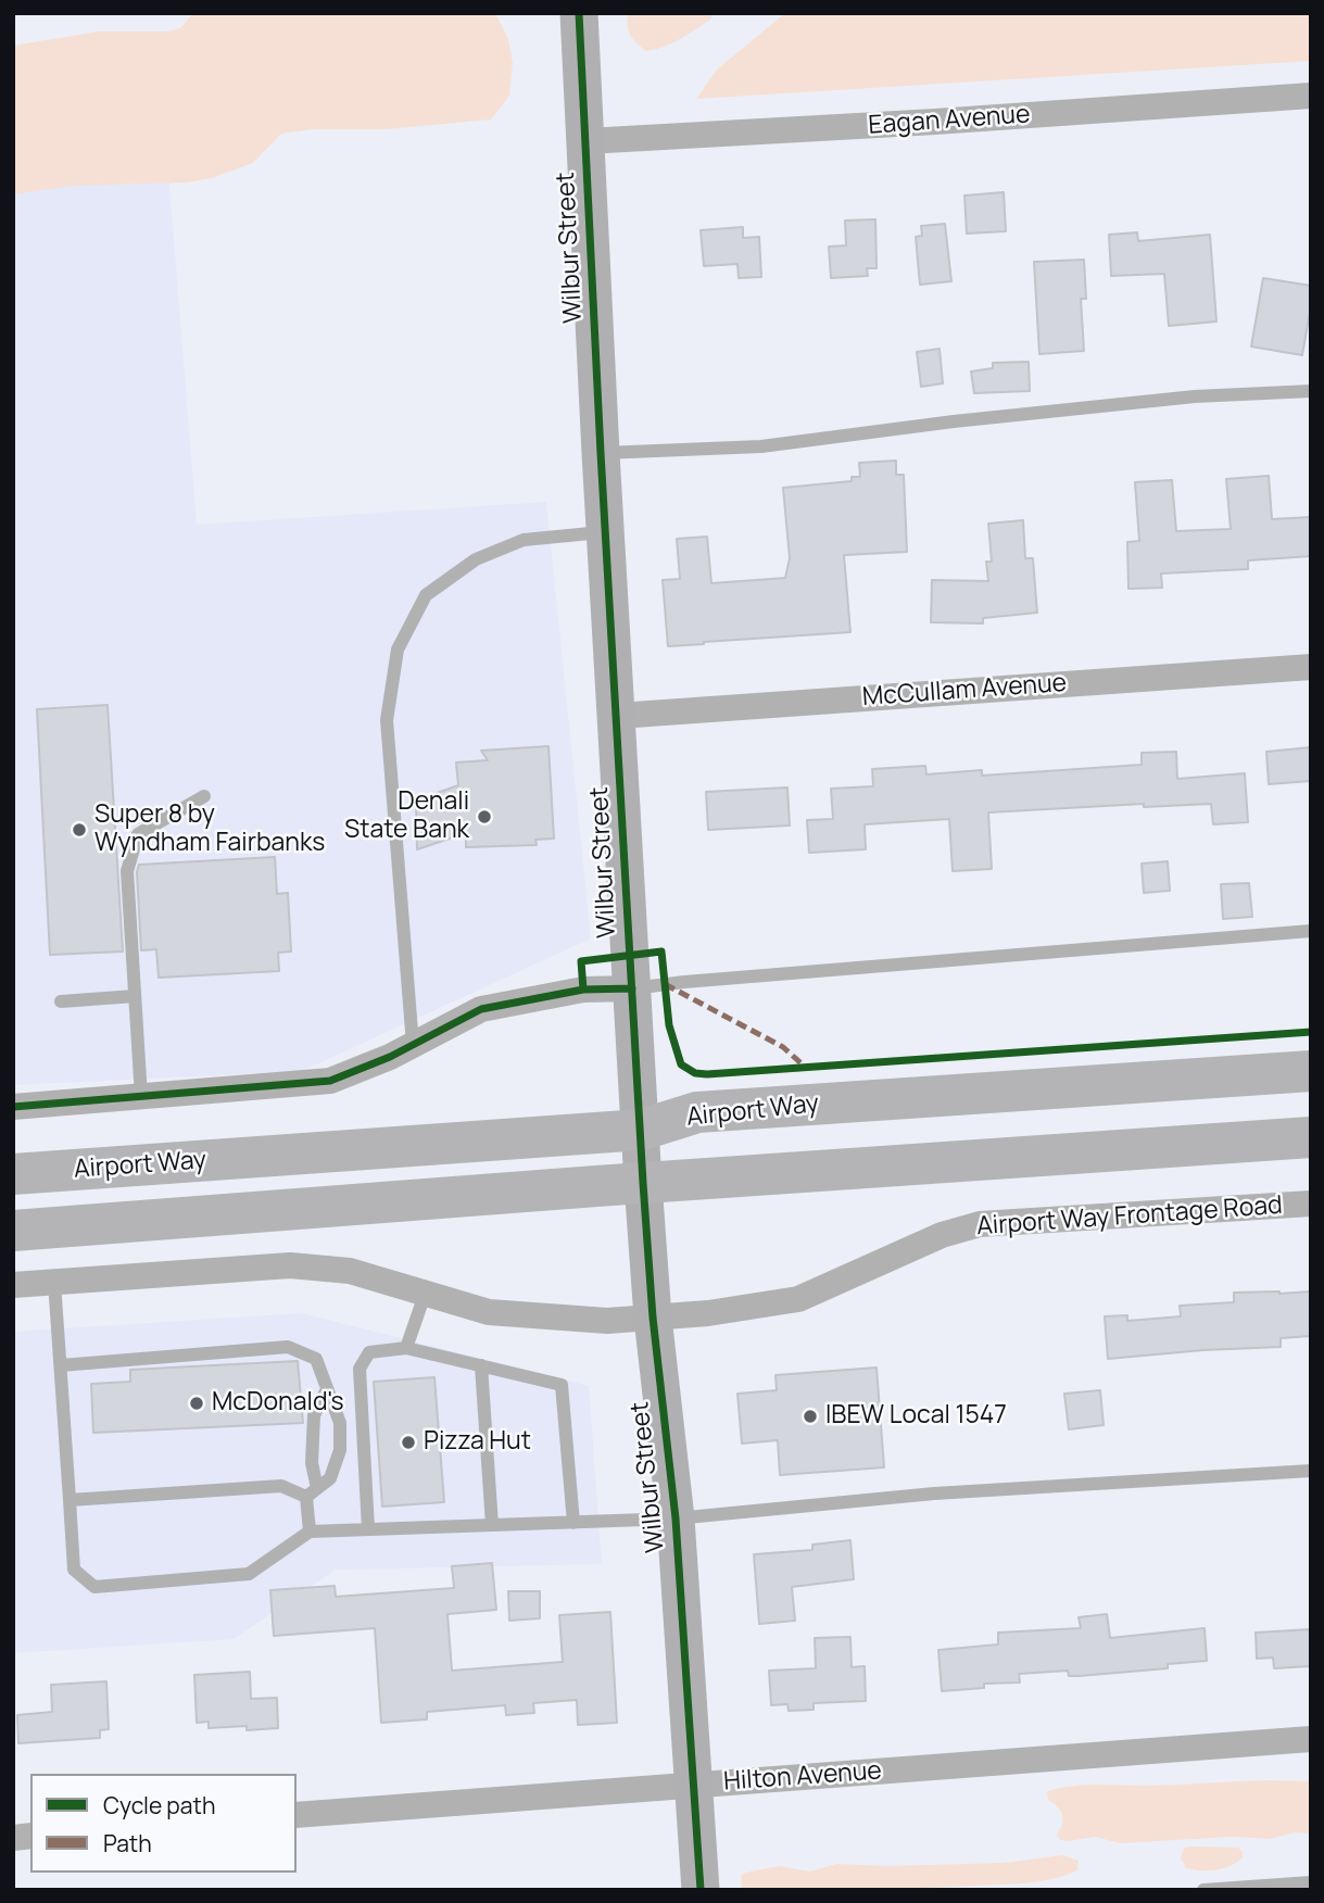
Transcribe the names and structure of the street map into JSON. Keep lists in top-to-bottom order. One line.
{"streets":{"main road":["Airport Way"],"street":["Eagan Avenue","Wilbur Street","McCullam Avenue","Airport Way Frontage Road","Hilton Avenue"]},"crossings":[["Eagan Avenue","Wilbur Street"],["Wilbur Street","McCullam Avenue"],["Wilbur Street","Airport Way"],["Wilbur Street","Airport Way Frontage Road"],["Wilbur Street","Hilton Avenue"]],"places":["Denali State Bank","Super 8 by Wyndham Fairbanks","McDonald's","IBEW Local 1547","Pizza Hut"],"legend":["Cycle path","Path"]}
